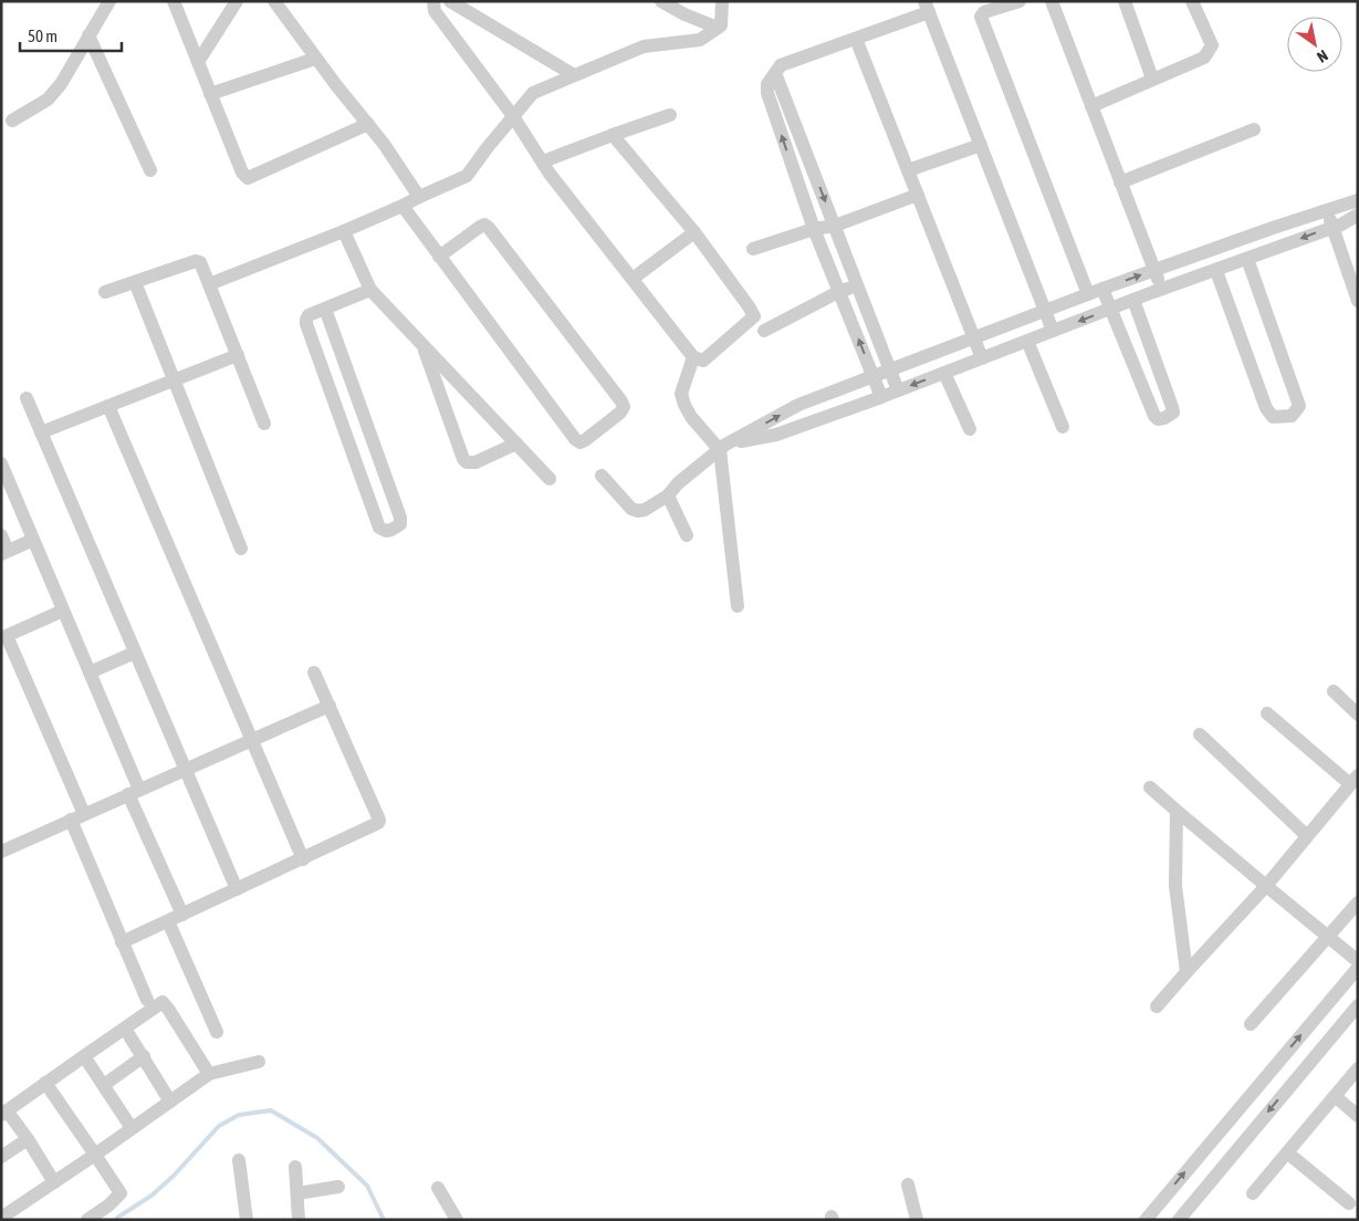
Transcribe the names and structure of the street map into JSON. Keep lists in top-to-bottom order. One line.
{"scale_bar":"50 m","north":"bottom right"}
